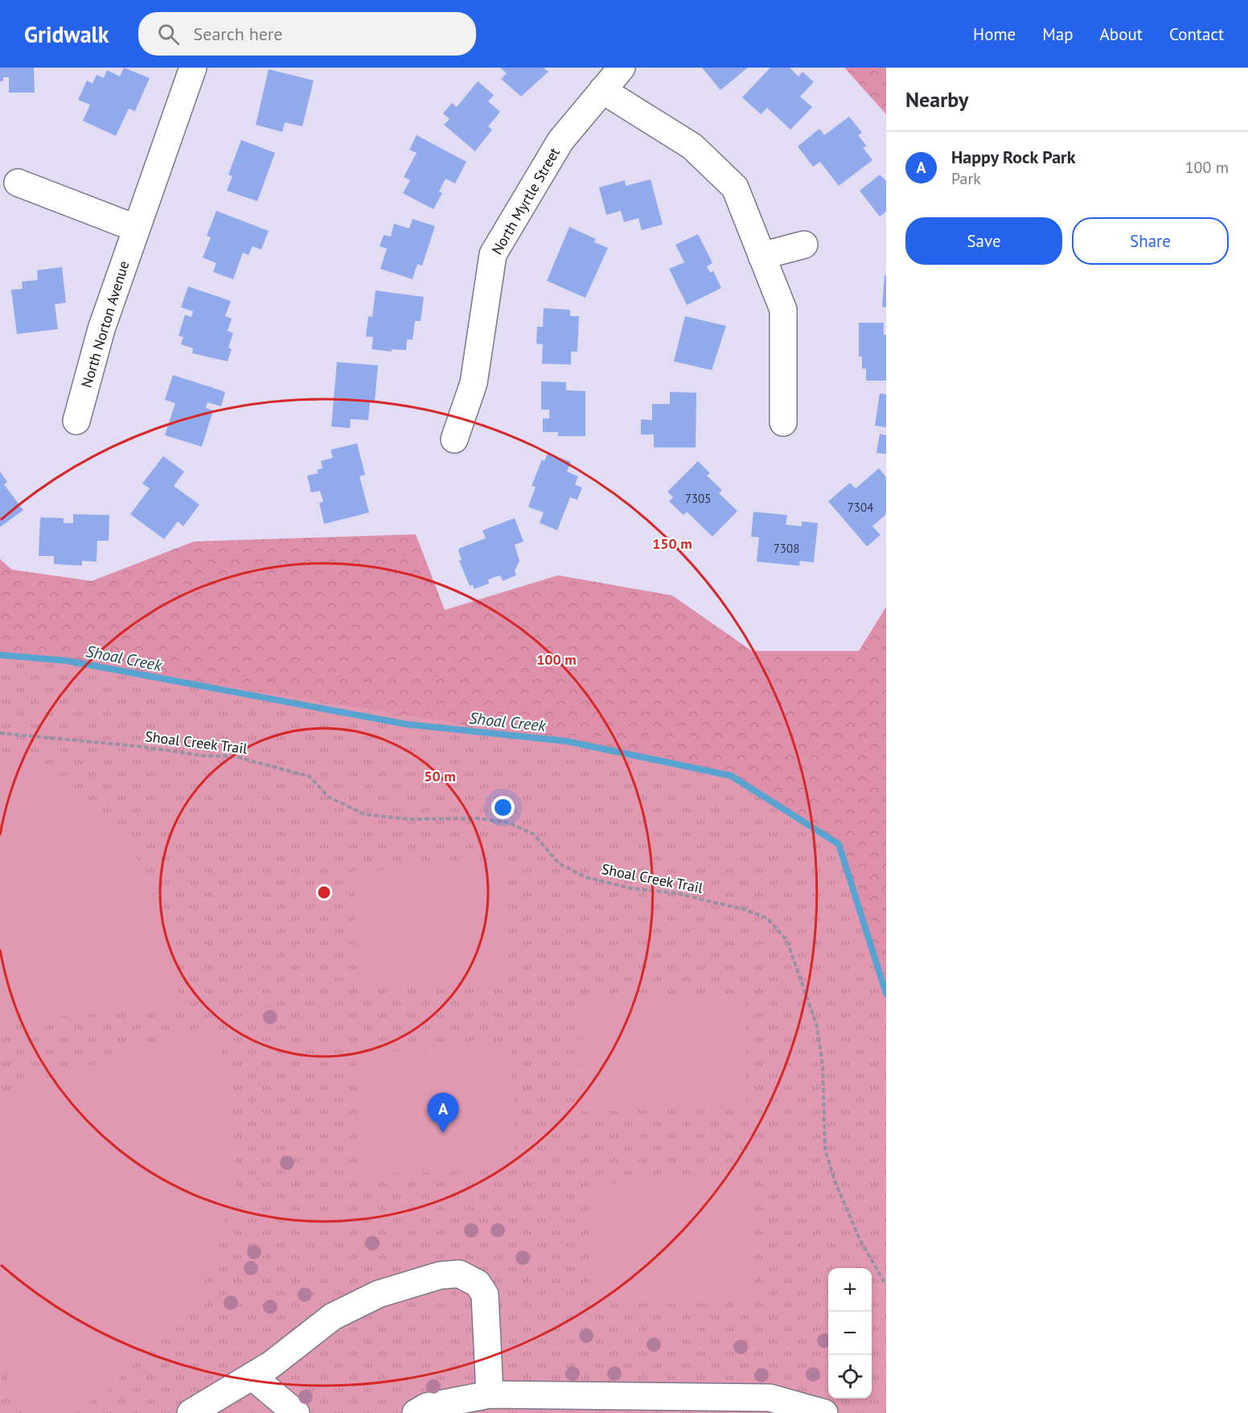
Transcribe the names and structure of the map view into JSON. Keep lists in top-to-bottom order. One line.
{"streets":{"street":["North Myrtle Street","North Norton Avenue"],"path":["Shoal Creek Trail"]},"water":["Shoal Creek"],"house_numbers":["7305","7304","7308"],"page":{"header":"Gridwalk","search":"Search here","nav":["Home","Map","About","Contact"],"heading":"Nearby","list":[{"mark":"A","name":"Happy Rock Park","note":"Park","value":"100 m"}],"buttons":["Save","Share"],"pins":"A","map_buttons":["+","−"]},"rings":["150 m","100 m","50 m"]}
